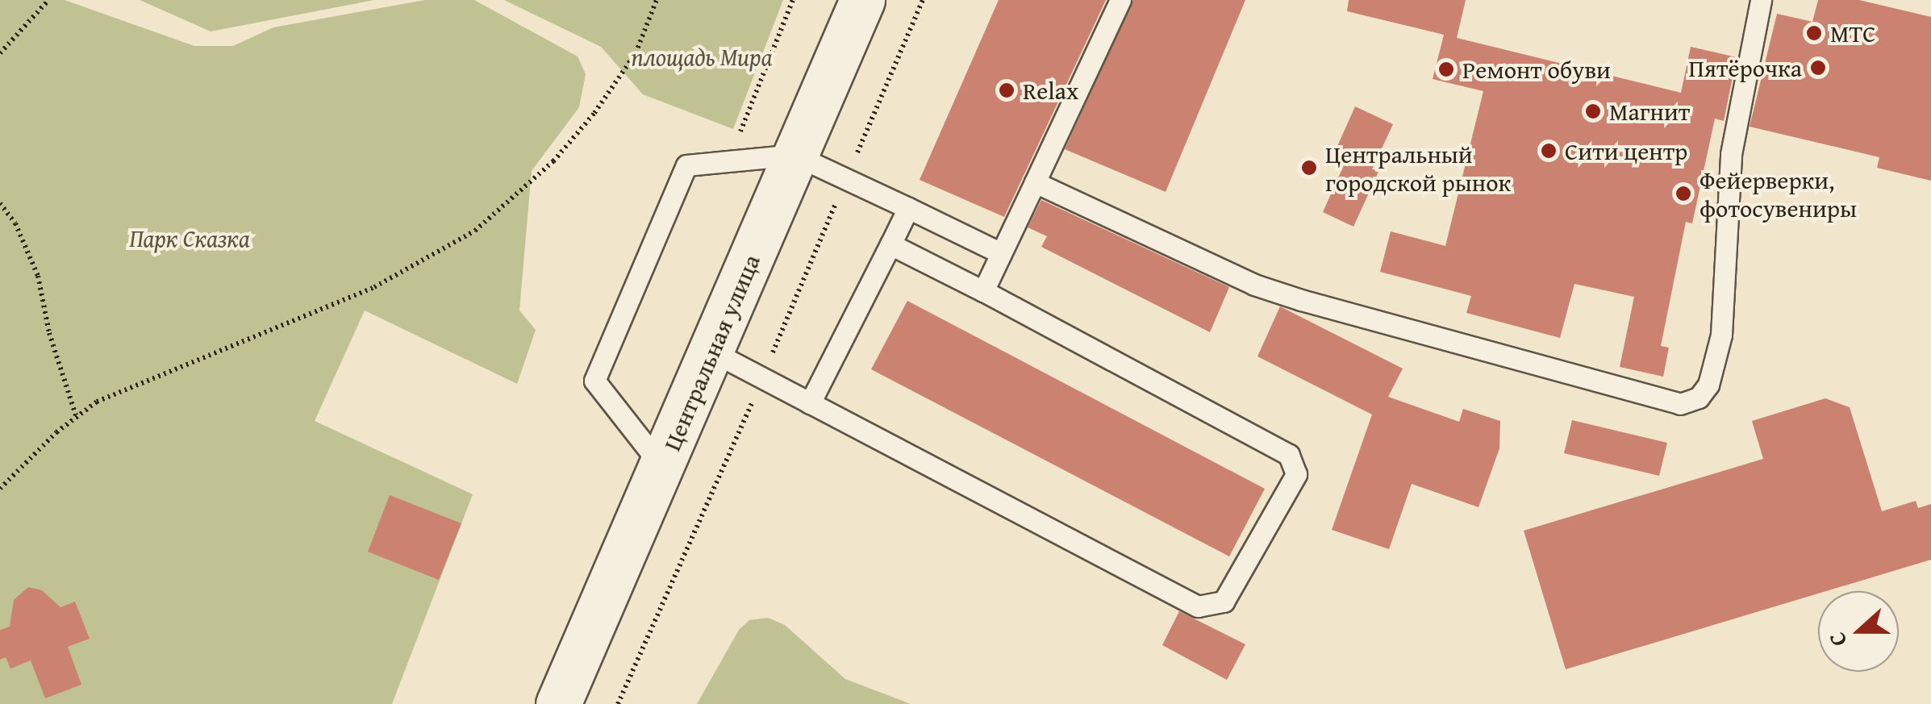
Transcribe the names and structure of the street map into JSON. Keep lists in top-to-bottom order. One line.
{"streets":{"main road":["Центральная улица"]},"parks":["площадь Мира","Парк Сказка"],"places":["МТС","Пятёрочка","Ремонт обуви","Relax","Магнит","Сити центр","Центральный городской рынок","Фейерверки, фотосувениры"],"north":"left"}
